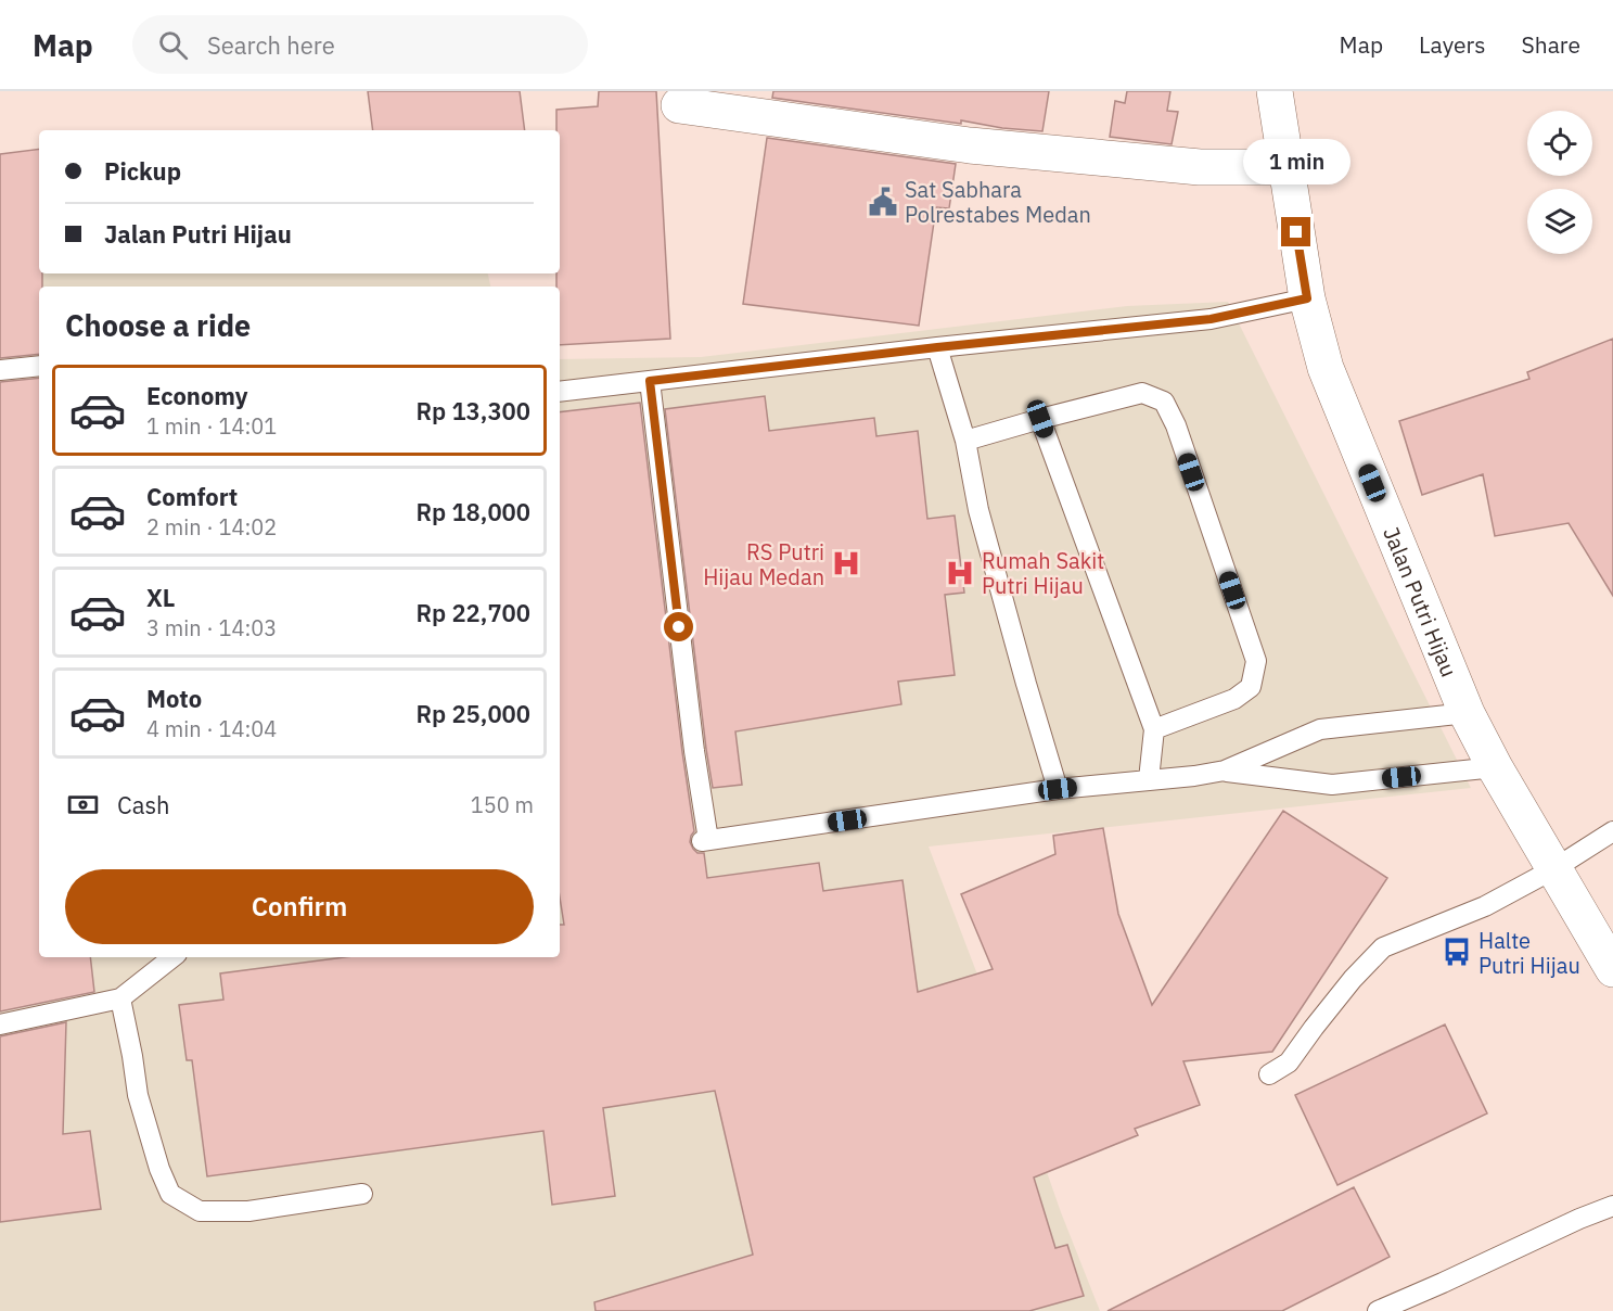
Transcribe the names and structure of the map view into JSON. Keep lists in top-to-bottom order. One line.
{"streets":{"main road":["Jalan Putri Hijau"]},"places":{"public building":["Sat Sabhara Polrestabes Medan"],"hospital":["RS Putri Hijau Medan","Rumah Sakit Putri Hijau"],"bus stop":["Halte Putri Hijau"]},"page":{"header":"Map","search":"Search here","nav":["Map","Layers","Share"],"banner":["Pickup","Jalan Putri Hijau"],"bubble":"1 min","heading":"Choose a ride","list":[{"name":"Economy","note":"1 min · 14:01","value":"Rp 13,300"},{"name":"Comfort","note":"2 min · 14:02","value":"Rp 18,000"},{"name":"XL","note":"3 min · 14:03","value":"Rp 22,700"},{"name":"Moto","note":"4 min · 14:04","value":"Rp 25,000"}],"pay":["Cash","150 m"],"buttons":"Confirm"}}
